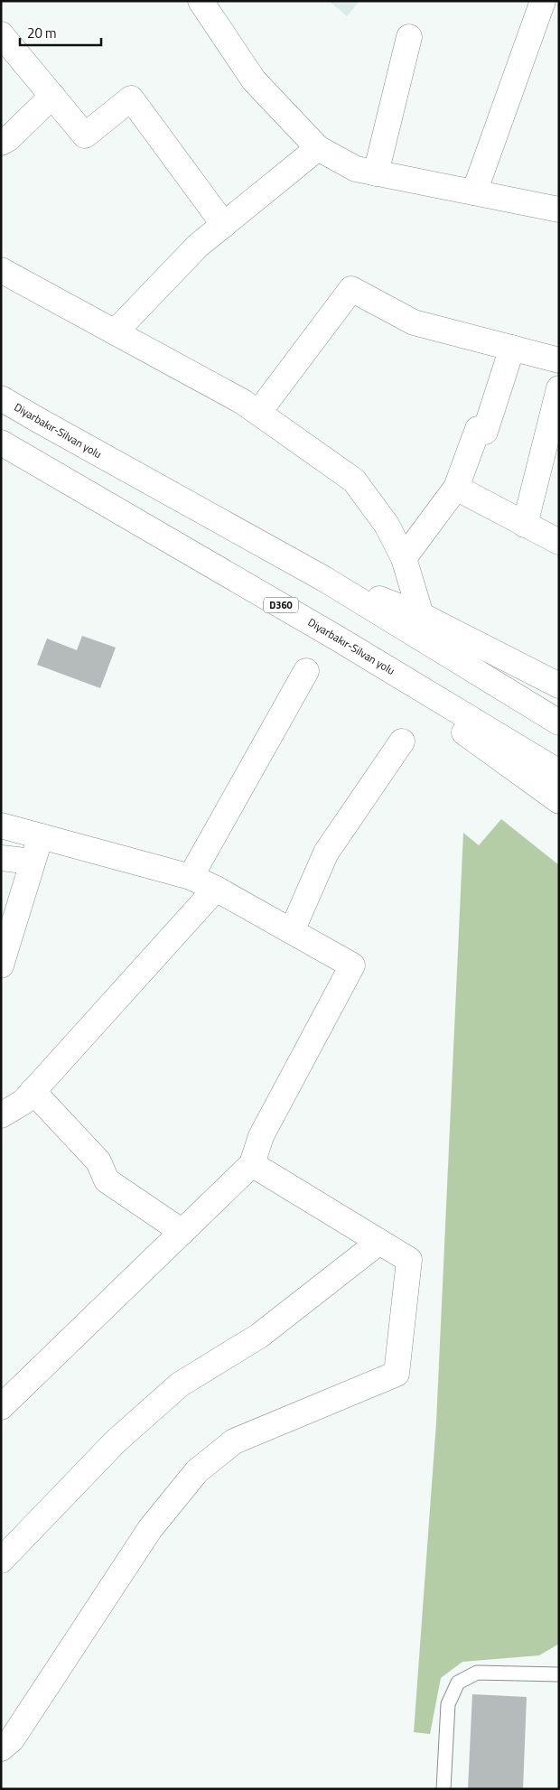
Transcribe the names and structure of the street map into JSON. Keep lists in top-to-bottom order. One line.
{"streets":{"main road":["Diyarbakır-Silvan yolu","D360"]},"scale_bar":"20 m"}
